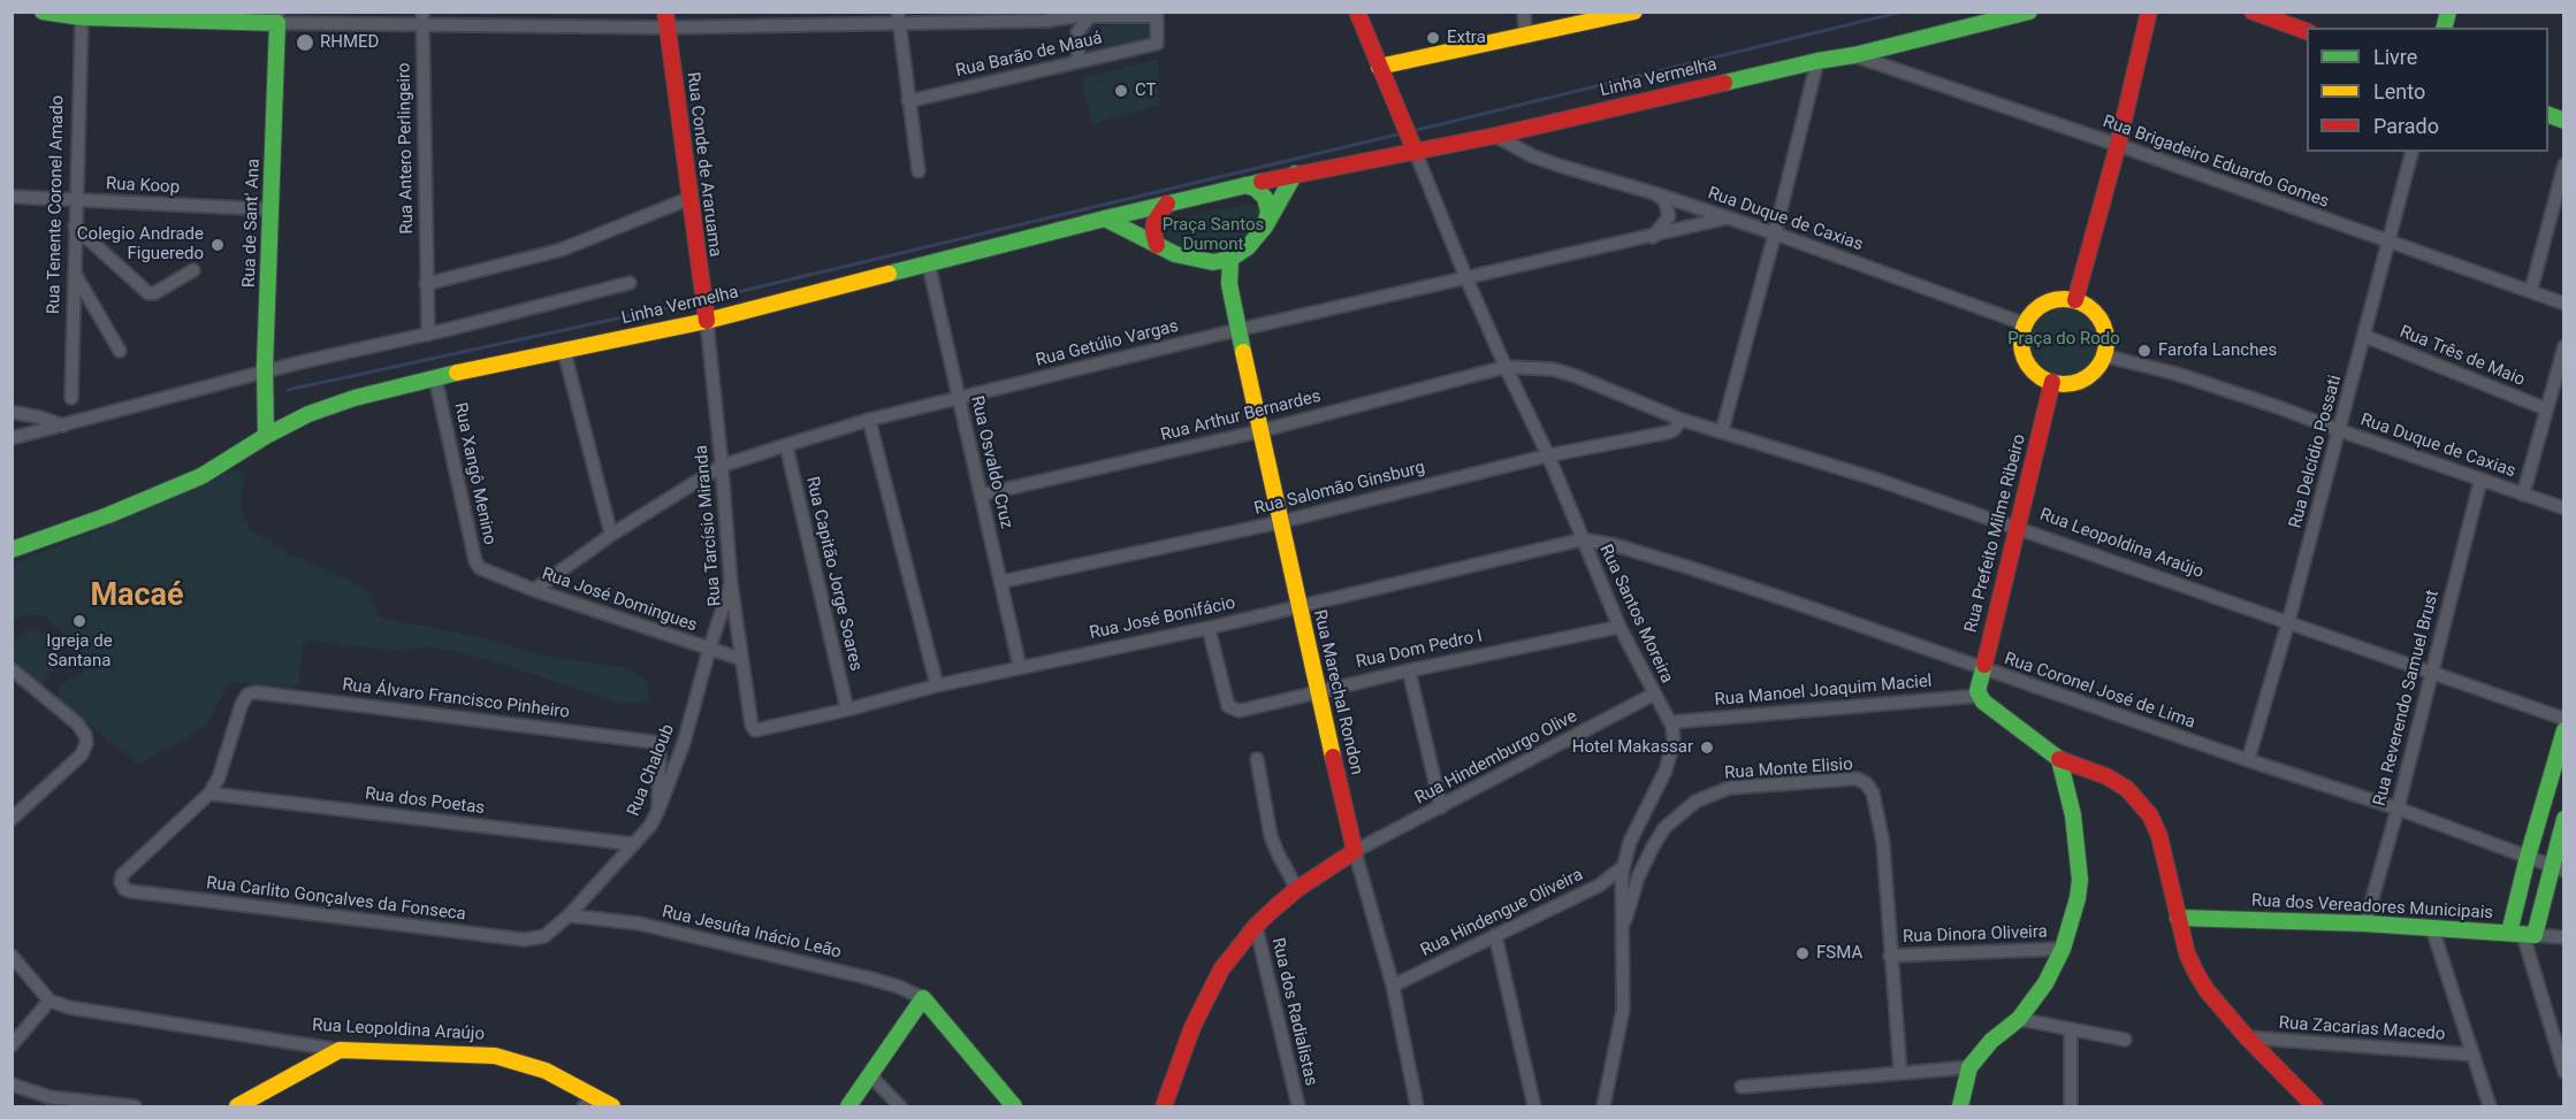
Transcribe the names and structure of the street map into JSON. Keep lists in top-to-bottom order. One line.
{"streets":{"main road":["Linha Vermelha","Rua Conde de Araruama","Rua de Sant' Ana","Rua Prefeito Milme Ribeiro","Rua Leopoldina Araújo","Rua Marechal Rondon","Rua dos Vereadores Municipais"],"street":["Rua Barão de Mauá","Rua Antero Perlingeiro","Rua Brigadeiro Eduardo Gomes","Rua Koop","Rua Tenente Coronel Amado","Rua Duque de Caxias","Rua Getúlio Vargas","Rua Três de Maio","Rua Arthur Bernardes","Rua Delcídio Possati","Rua Osvaldo Cruz","Rua Xangô Menino","Rua Salomão Ginsburg","Rua Tarcísio Miranda","Rua Capitão Jorge Soares","Rua José Domingues","Rua Santos Moreira","Rua José Bonifácio","Rua Dom Pedro I","Rua Manoel Joaquim Maciel","Rua Coronel José de Lima","Rua Reverendo Samuel Brust","Rua Álvaro Francisco Pinheiro","Rua Hindemburgo Olive","Rua Monte Elisio","Rua Chaloub","Rua dos Poetas","Rua Carlito Gonçalves da Fonseca","Rua Hindengue Oliveira","Rua Jesuíta Inácio Leão","Rua Dinora Oliveira","Rua dos Radialistas","Rua Zacarias Macedo"]},"crossings":[["Linha Vermelha","Rua Brigadeiro Eduardo Gomes"],["Linha Vermelha","Rua Conde de Araruama"],["Linha Vermelha","Rua Duque de Caxias"],["Linha Vermelha","Rua de Sant' Ana"],["Linha Vermelha","Rua Osvaldo Cruz"],["Linha Vermelha","Rua Xangô Menino"],["Linha Vermelha","Rua Tarcísio Miranda"],["Linha Vermelha","Rua Santos Moreira"],["Rua Brigadeiro Eduardo Gomes","Rua Delcídio Possati"],["Rua Conde de Araruama","Rua Tarcísio Miranda"],["Rua Koop","Rua Tenente Coronel Amado"],["Rua Koop","Rua de Sant' Ana"],["Rua Duque de Caxias","Rua Getúlio Vargas"],["Rua Duque de Caxias","Rua Delcídio Possati"],["Rua Duque de Caxias","Rua Prefeito Milme Ribeiro"],["Rua Duque de Caxias","Rua Reverendo Samuel Brust"],["Rua Getúlio Vargas","Rua Osvaldo Cruz"],["Rua Getúlio Vargas","Rua Tarcísio Miranda"],["Rua Getúlio Vargas","Rua Capitão Jorge Soares"],["Rua Getúlio Vargas","Rua José Domingues"],["Rua Getúlio Vargas","Rua Santos Moreira"],["Rua Getúlio Vargas","Rua Marechal Rondon"],["Rua Três de Maio","Rua Delcídio Possati"],["Rua Arthur Bernardes","Rua Osvaldo Cruz"],["Rua Arthur Bernardes","Rua Leopoldina Araújo"],["Rua Arthur Bernardes","Rua Santos Moreira"],["Rua Arthur Bernardes","Rua Marechal Rondon"],["Rua Delcídio Possati","Rua Leopoldina Araújo"],["Rua Delcídio Possati","Rua Coronel José de Lima"],["Rua Osvaldo Cruz","Rua Salomão Ginsburg"],["Rua Osvaldo Cruz","Rua José Bonifácio"],["Rua Xangô Menino","Rua José Domingues"],["Rua Salomão Ginsburg","Rua Leopoldina Araújo"],["Rua Salomão Ginsburg","Rua Santos Moreira"],["Rua Salomão Ginsburg","Rua Marechal Rondon"],["Rua Tarcísio Miranda","Rua José Domingues"],["Rua Tarcísio Miranda","Rua José Bonifácio"],["Rua Tarcísio Miranda","Rua Chaloub"],["Rua Prefeito Milme Ribeiro","Rua Leopoldina Araújo"],["Rua Prefeito Milme Ribeiro","Rua Manoel Joaquim Maciel"],["Rua Prefeito Milme Ribeiro","Rua Coronel José de Lima"],["Rua Leopoldina Araújo","Rua Santos Moreira"],["Rua Leopoldina Araújo","Rua Reverendo Samuel Brust"],["Rua Capitão Jorge Soares","Rua José Bonifácio"],["Rua José Domingues","Rua Chaloub"],["Rua Santos Moreira","Rua José Bonifácio"],["Rua Santos Moreira","Rua Dom Pedro I"],["Rua Santos Moreira","Rua Manoel Joaquim Maciel"],["Rua Santos Moreira","Rua Coronel José de Lima"],["Rua Santos Moreira","Rua Hindemburgo Olive"],["Rua José Bonifácio","Rua Dom Pedro I"],["Rua José Bonifácio","Rua Coronel José de Lima"],["Rua José Bonifácio","Rua Marechal Rondon"],["Rua Dom Pedro I","Rua Marechal Rondon"],["Rua Coronel José de Lima","Rua Reverendo Samuel Brust"],["Rua Marechal Rondon","Rua Hindemburgo Olive"],["Rua Marechal Rondon","Rua Hindengue Oliveira"],["Rua Reverendo Samuel Brust","Rua dos Vereadores Municipais"],["Rua Álvaro Francisco Pinheiro","Rua Chaloub"],["Rua Álvaro Francisco Pinheiro","Rua dos Poetas"],["Rua Álvaro Francisco Pinheiro","Rua Carlito Gonçalves da Fonseca"],["Rua Monte Elisio","Rua Dinora Oliveira"],["Rua Chaloub","Rua dos Poetas"],["Rua Chaloub","Rua Carlito Gonçalves da Fonseca"],["Rua Chaloub","Rua Jesuíta Inácio Leão"],["Rua dos Poetas","Rua Carlito Gonçalves da Fonseca"]],"districts":["Macaé"],"parks":["Praça Santos Dumont","Praça do Rodo"],"places":["Extra","RHMED","CT","Colegio Andrade Figueredo","Farofa Lanches","Igreja de Santana","Hotel Makassar","FSMA"],"legend":["Livre","Lento","Parado"]}
